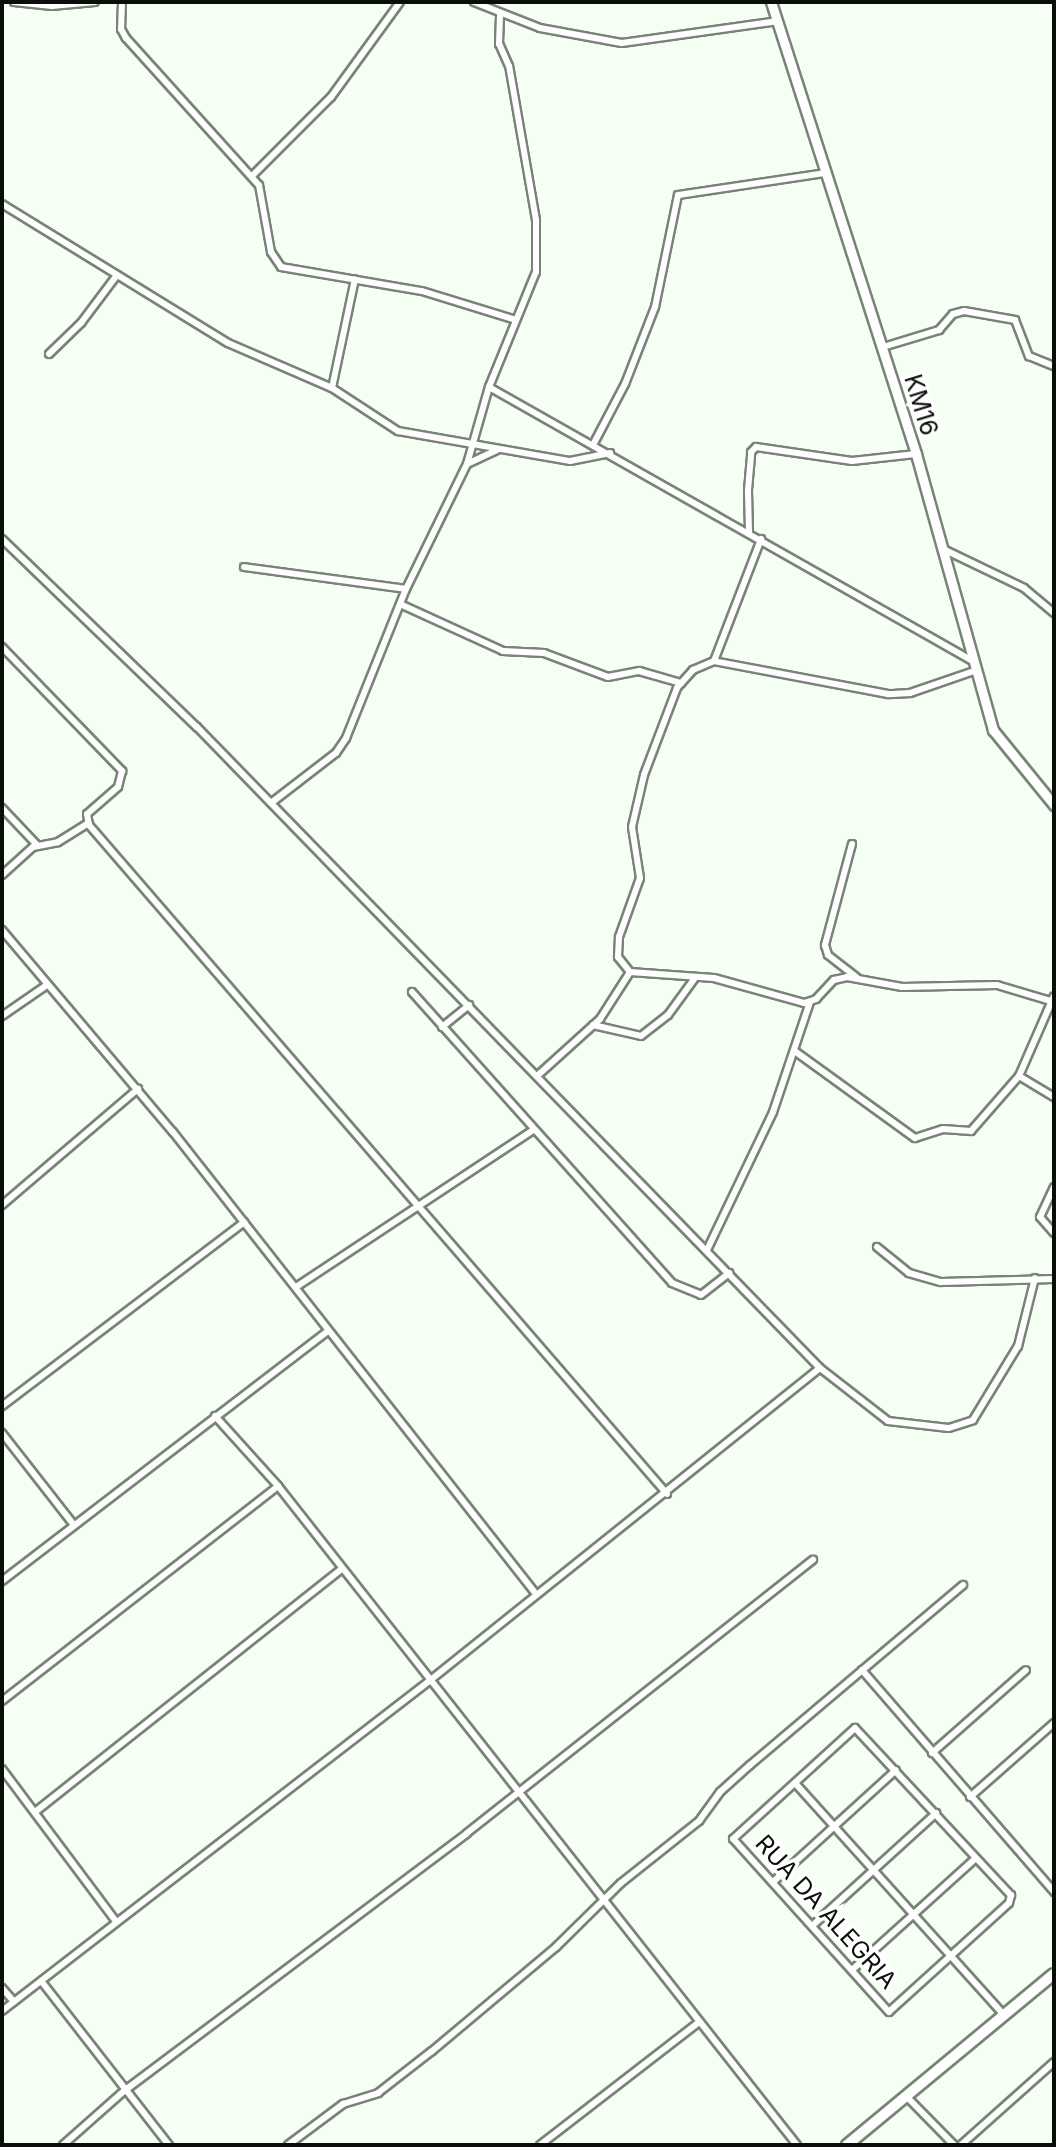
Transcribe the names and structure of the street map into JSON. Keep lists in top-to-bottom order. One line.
{"streets":{"street":["KM16","RUA DA ALEGRIA"]}}
